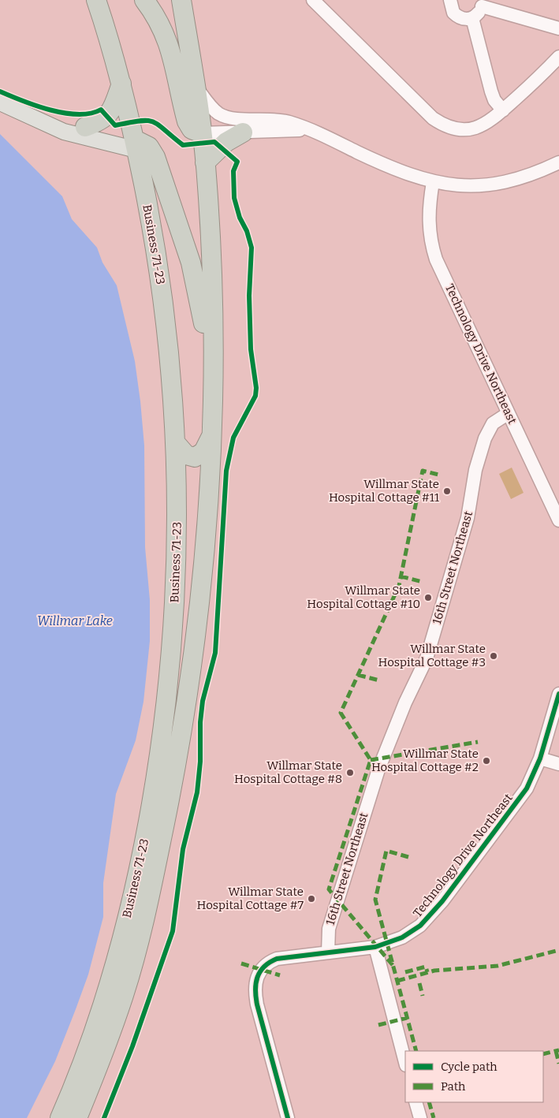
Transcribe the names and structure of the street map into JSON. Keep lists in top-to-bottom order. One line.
{"streets":{"highway":["Business 71-23"],"street":["Technology Drive Northeast","16th Street Northeast"]},"crossings":[["Technology Drive Northeast","16th Street Northeast"]],"water":["Willmar Lake"],"places":["Willmar State Hospital Cottage #11","Willmar State Hospital Cottage #10","Willmar State Hospital Cottage #3","Willmar State Hospital Cottage #2","Willmar State Hospital Cottage #8","Willmar State Hospital Cottage #7"],"legend":["Cycle path","Path"]}
